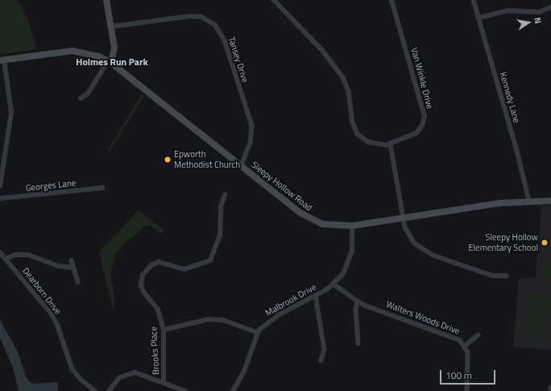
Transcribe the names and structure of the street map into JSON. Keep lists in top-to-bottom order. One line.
{"streets":{"main road":["Sleepy Hollow Road"],"street":["Tansey Drive","Van Winkle Drive","Kennedy Lane","Georges Lane","Dearborn Drive","Malbrook Drive","Walters Woods Drive","Brooks Place"]},"crossings":[["Tansey Drive","Sleepy Hollow Road"],["Kennedy Lane","Sleepy Hollow Road"],["Sleepy Hollow Road","Malbrook Drive"],["Malbrook Drive","Walters Woods Drive"]],"districts":["Holmes Run Park"],"places":["Epworth Methodist Church","Sleepy Hollow Elementary School"],"scale_bar":"100 m","north":"right"}
